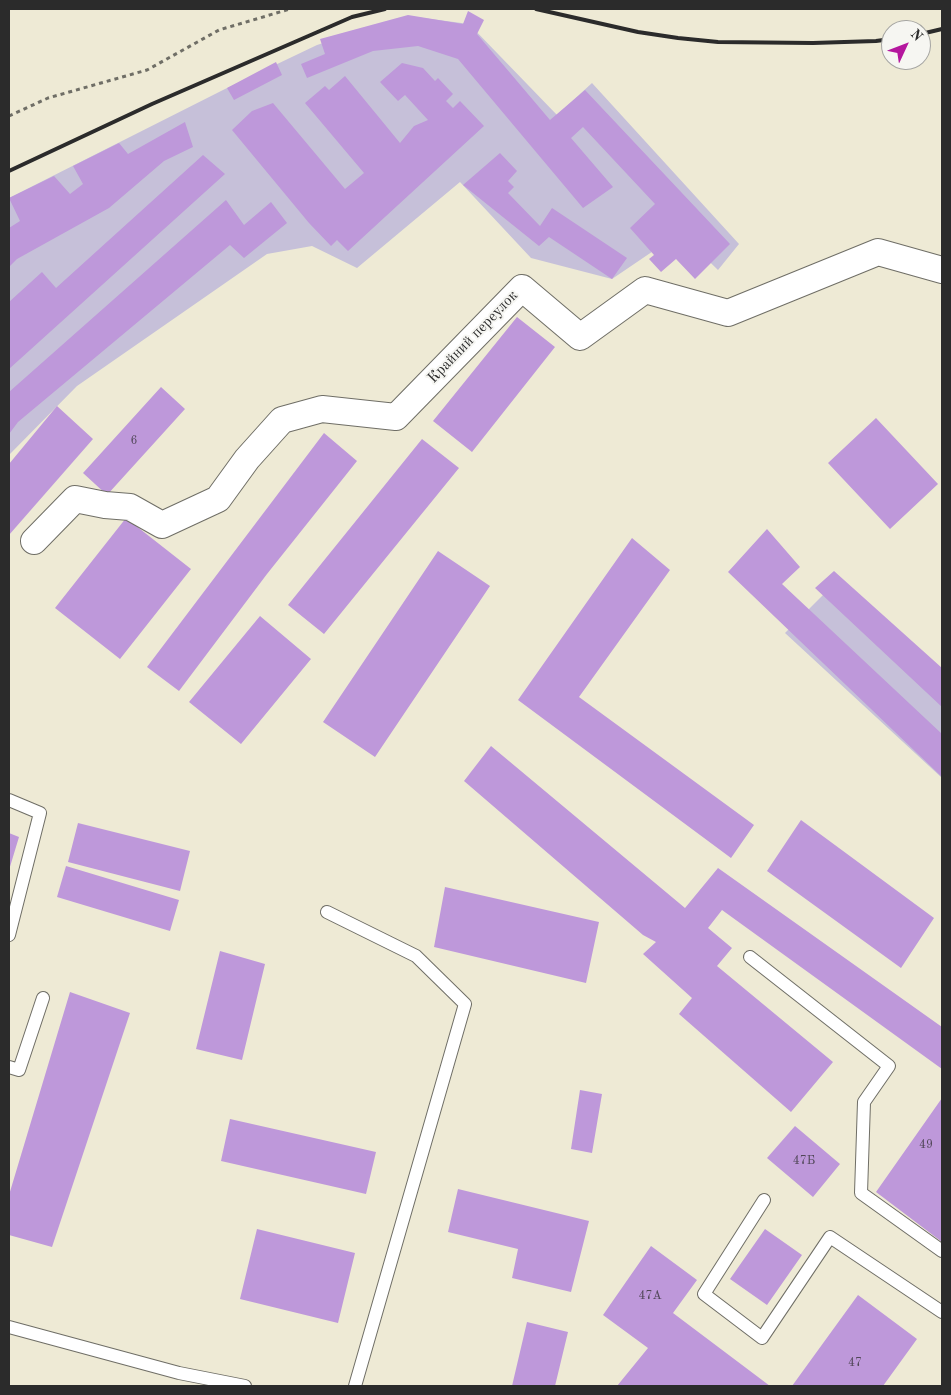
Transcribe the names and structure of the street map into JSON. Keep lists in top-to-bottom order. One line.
{"streets":{"street":["Крайний переулок"]},"house_numbers":["6","49","47Б","47А","47"],"north":"top right"}
